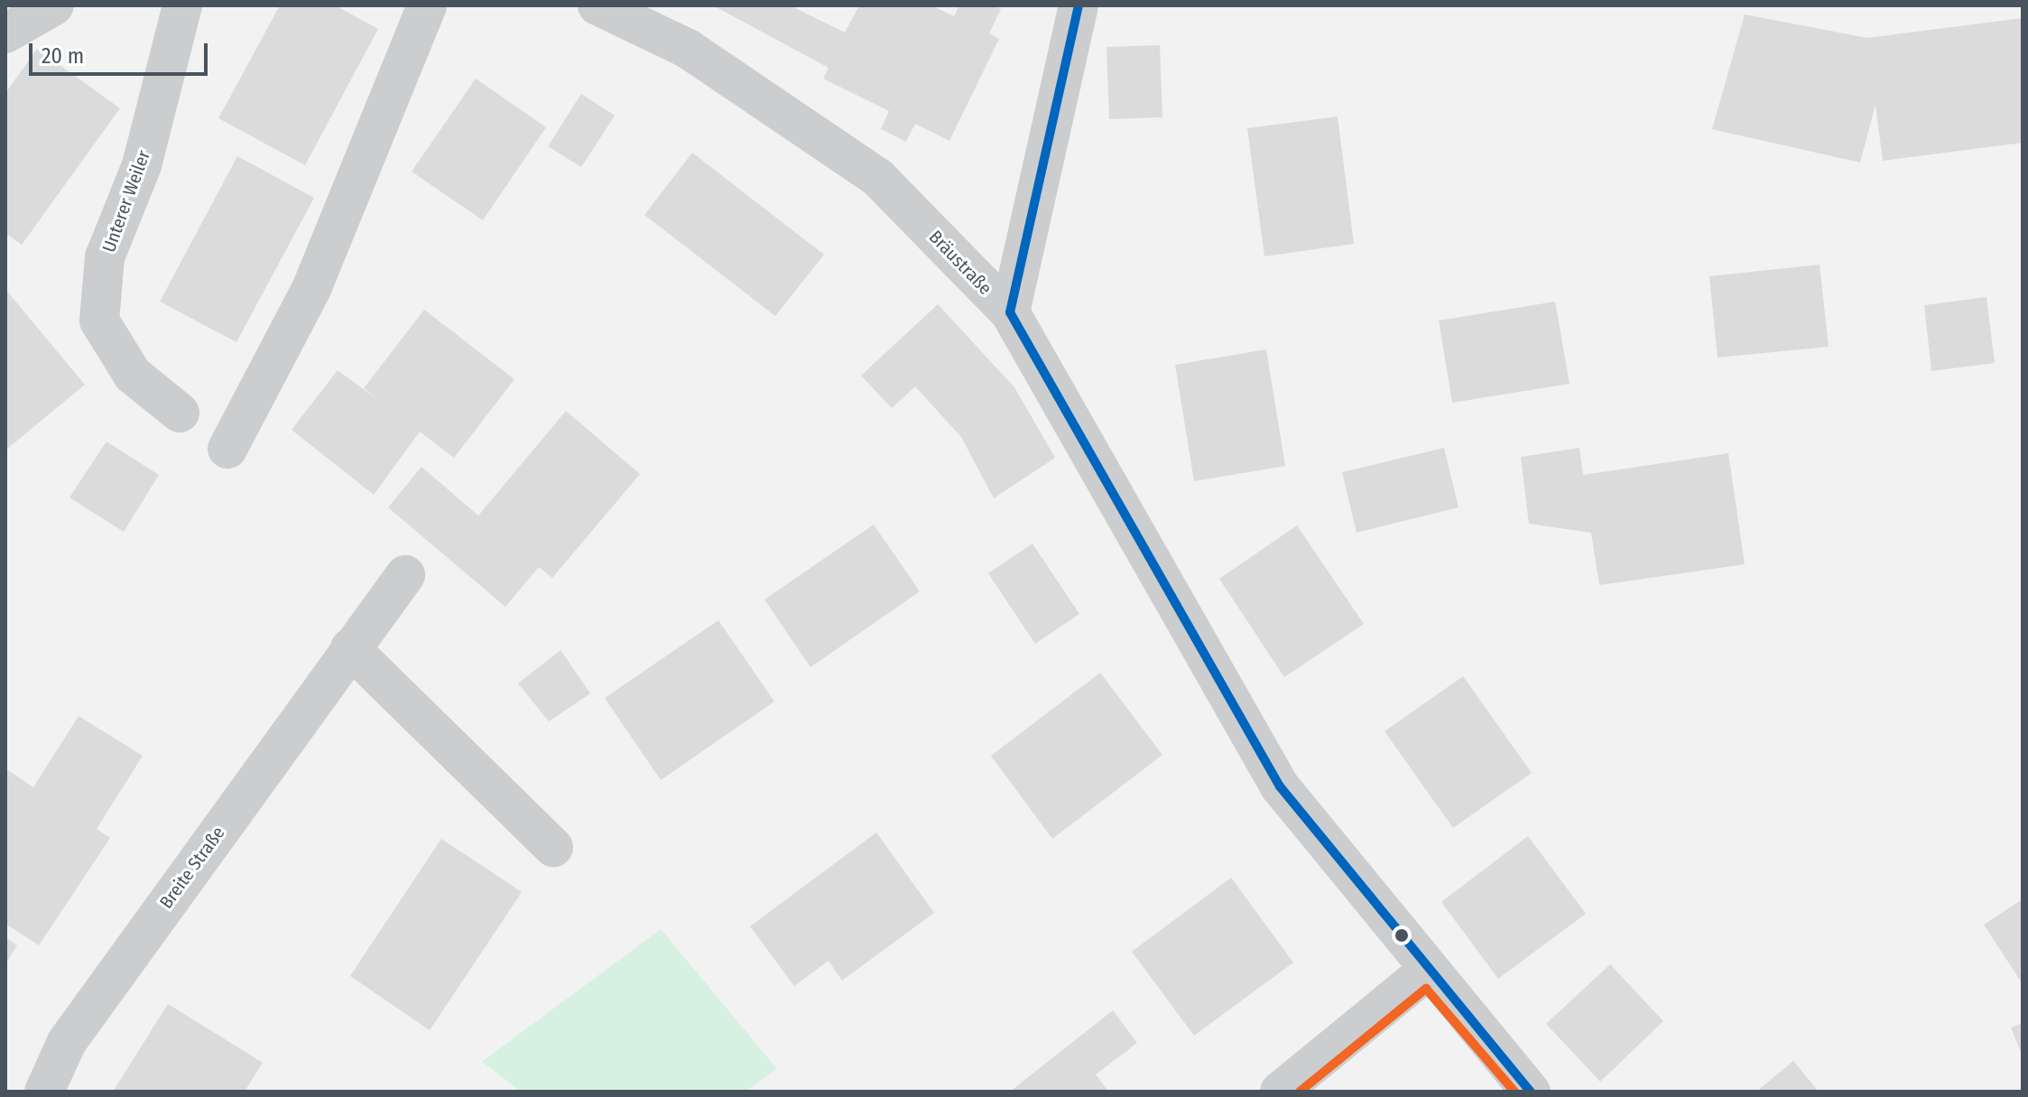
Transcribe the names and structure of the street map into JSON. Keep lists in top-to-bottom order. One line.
{"streets":{"street":["Unterer Weiler","Bräustraße","Breite Straße"]},"scale_bar":"20 m"}
